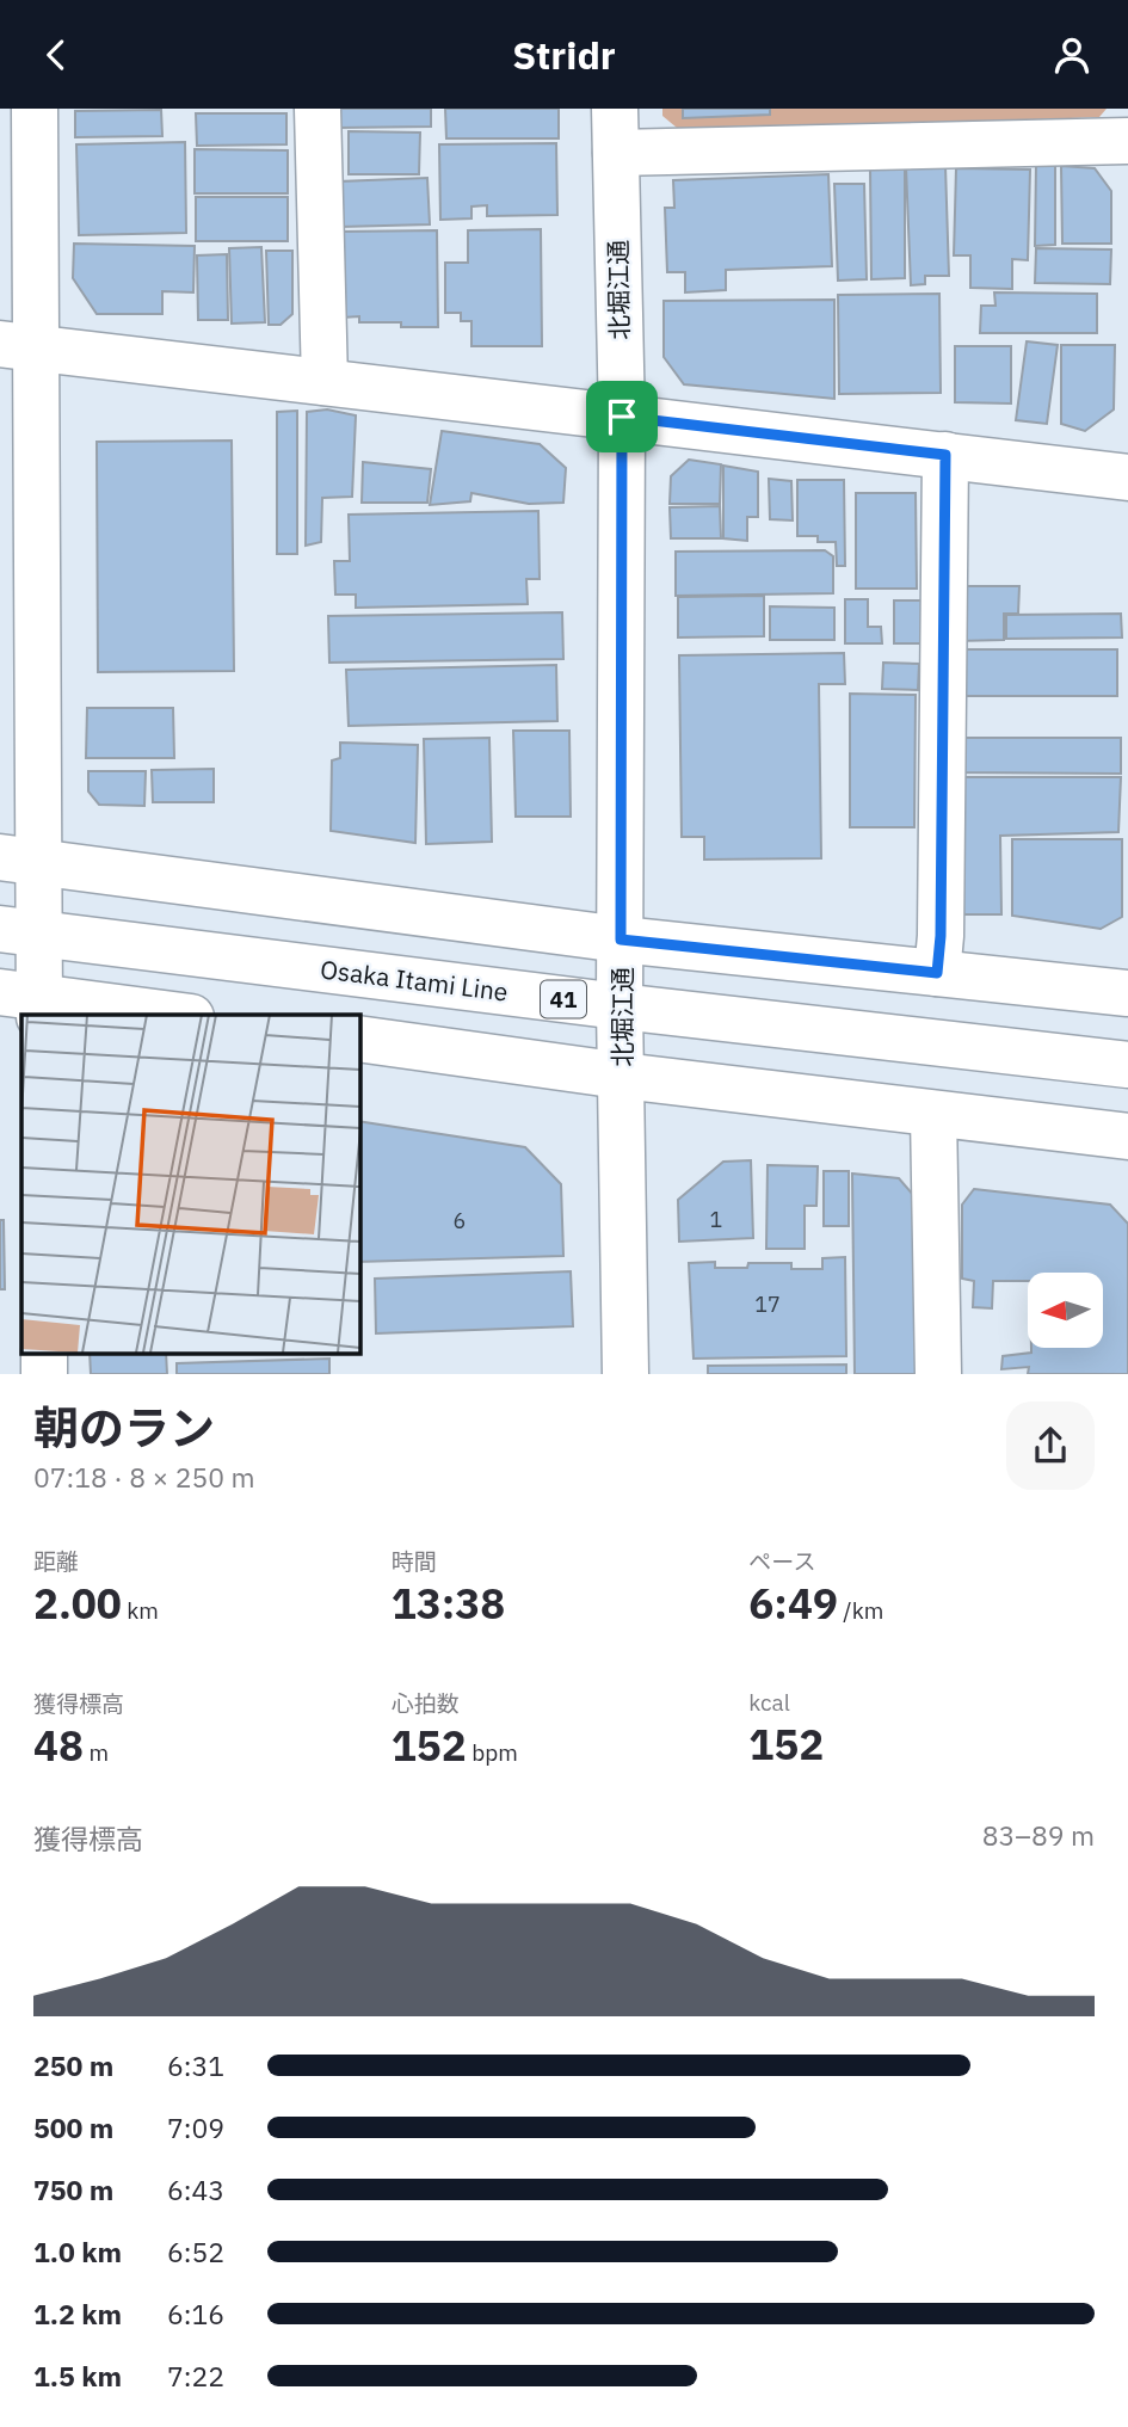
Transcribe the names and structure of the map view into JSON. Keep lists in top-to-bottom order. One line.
{"streets":{"street":["北堀江通","Osaka Itami Line","41"]},"crossings":[["北堀江通","Osaka Itami Line"]],"house_numbers":["1","6","17"],"north":"left","page":{"header":"Stridr","heading":["朝のラン","07:18 · 8 × 250 m"],"stats":[["距離","2.00 km"],["時間","13:38"],["ペース","6:49 /km"],["獲得標高","48 m"],["心拍数","152 bpm"],["kcal","152"]],"chart":["獲得標高","83–89 m"],"list":[{"name":"250 m","note":"6:31"},{"name":"500 m","note":"7:09"},{"name":"750 m","note":"6:43"},{"name":"1.0 km","note":"6:52"},{"name":"1.2 km","note":"6:16"},{"name":"1.5 km","note":"7:22"}]}}
